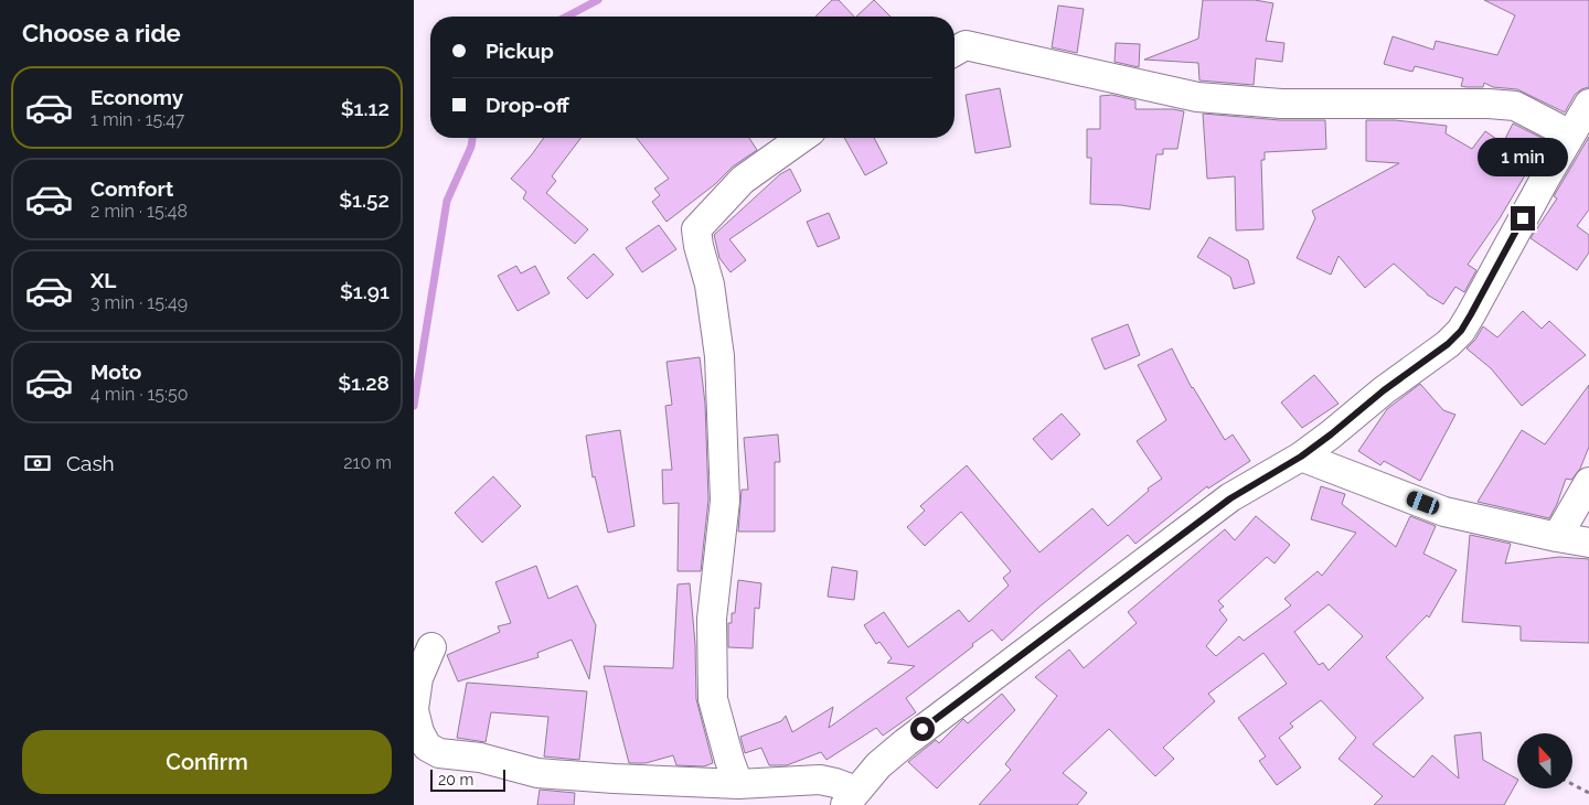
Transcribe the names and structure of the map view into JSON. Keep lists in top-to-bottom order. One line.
{"scale_bar":"20 m","north":"top","page":{"heading":"Choose a ride","banner":["Pickup","Drop-off"],"list":[{"name":"Economy","note":"1 min · 15:47","value":"$1.12"},{"name":"Comfort","note":"2 min · 15:48","value":"$1.52"},{"name":"XL","note":"3 min · 15:49","value":"$1.91"},{"name":"Moto","note":"4 min · 15:50","value":"$1.28"}],"bubble":"1 min","pay":["Cash","210 m"],"buttons":"Confirm","scale":"20 m"}}
